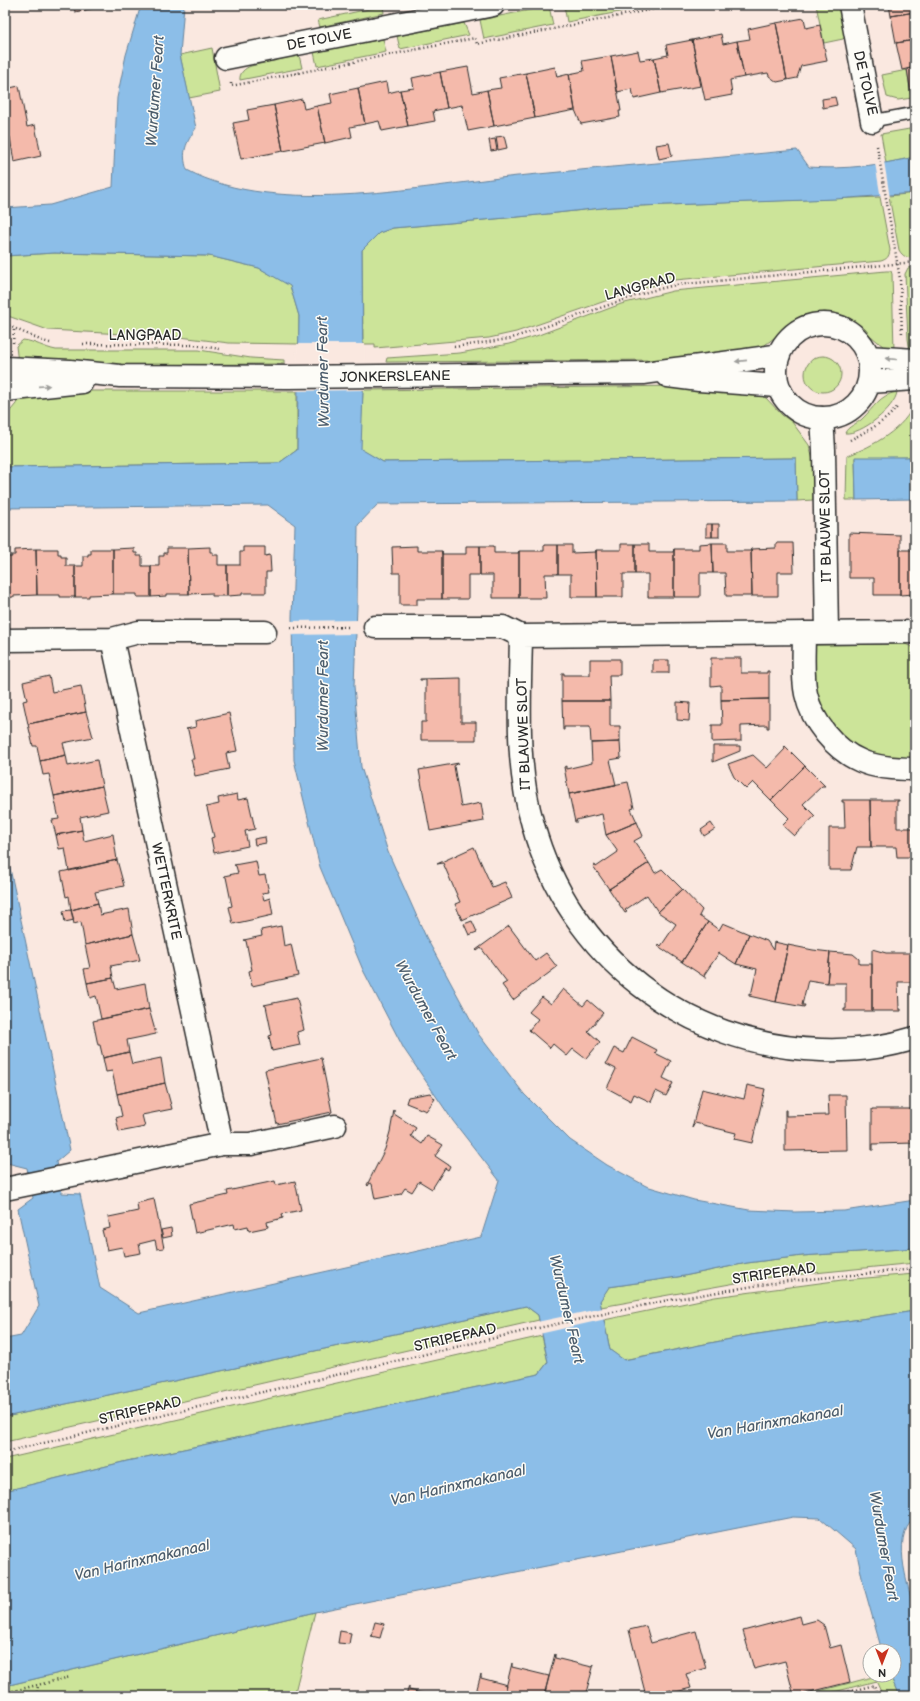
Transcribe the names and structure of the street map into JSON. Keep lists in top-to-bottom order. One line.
{"streets":{"street":["DE TOLVE","JONKERSLEANE","IT BLAUWE SLOT","WETTERKRITE"],"path":["LANGPAAD","STRIPEPAAD"]},"crossings":[["JONKERSLEANE","IT BLAUWE SLOT"]],"water":["Wurdumer Feart","Van Harinxmakanaal"],"north":"bottom"}
